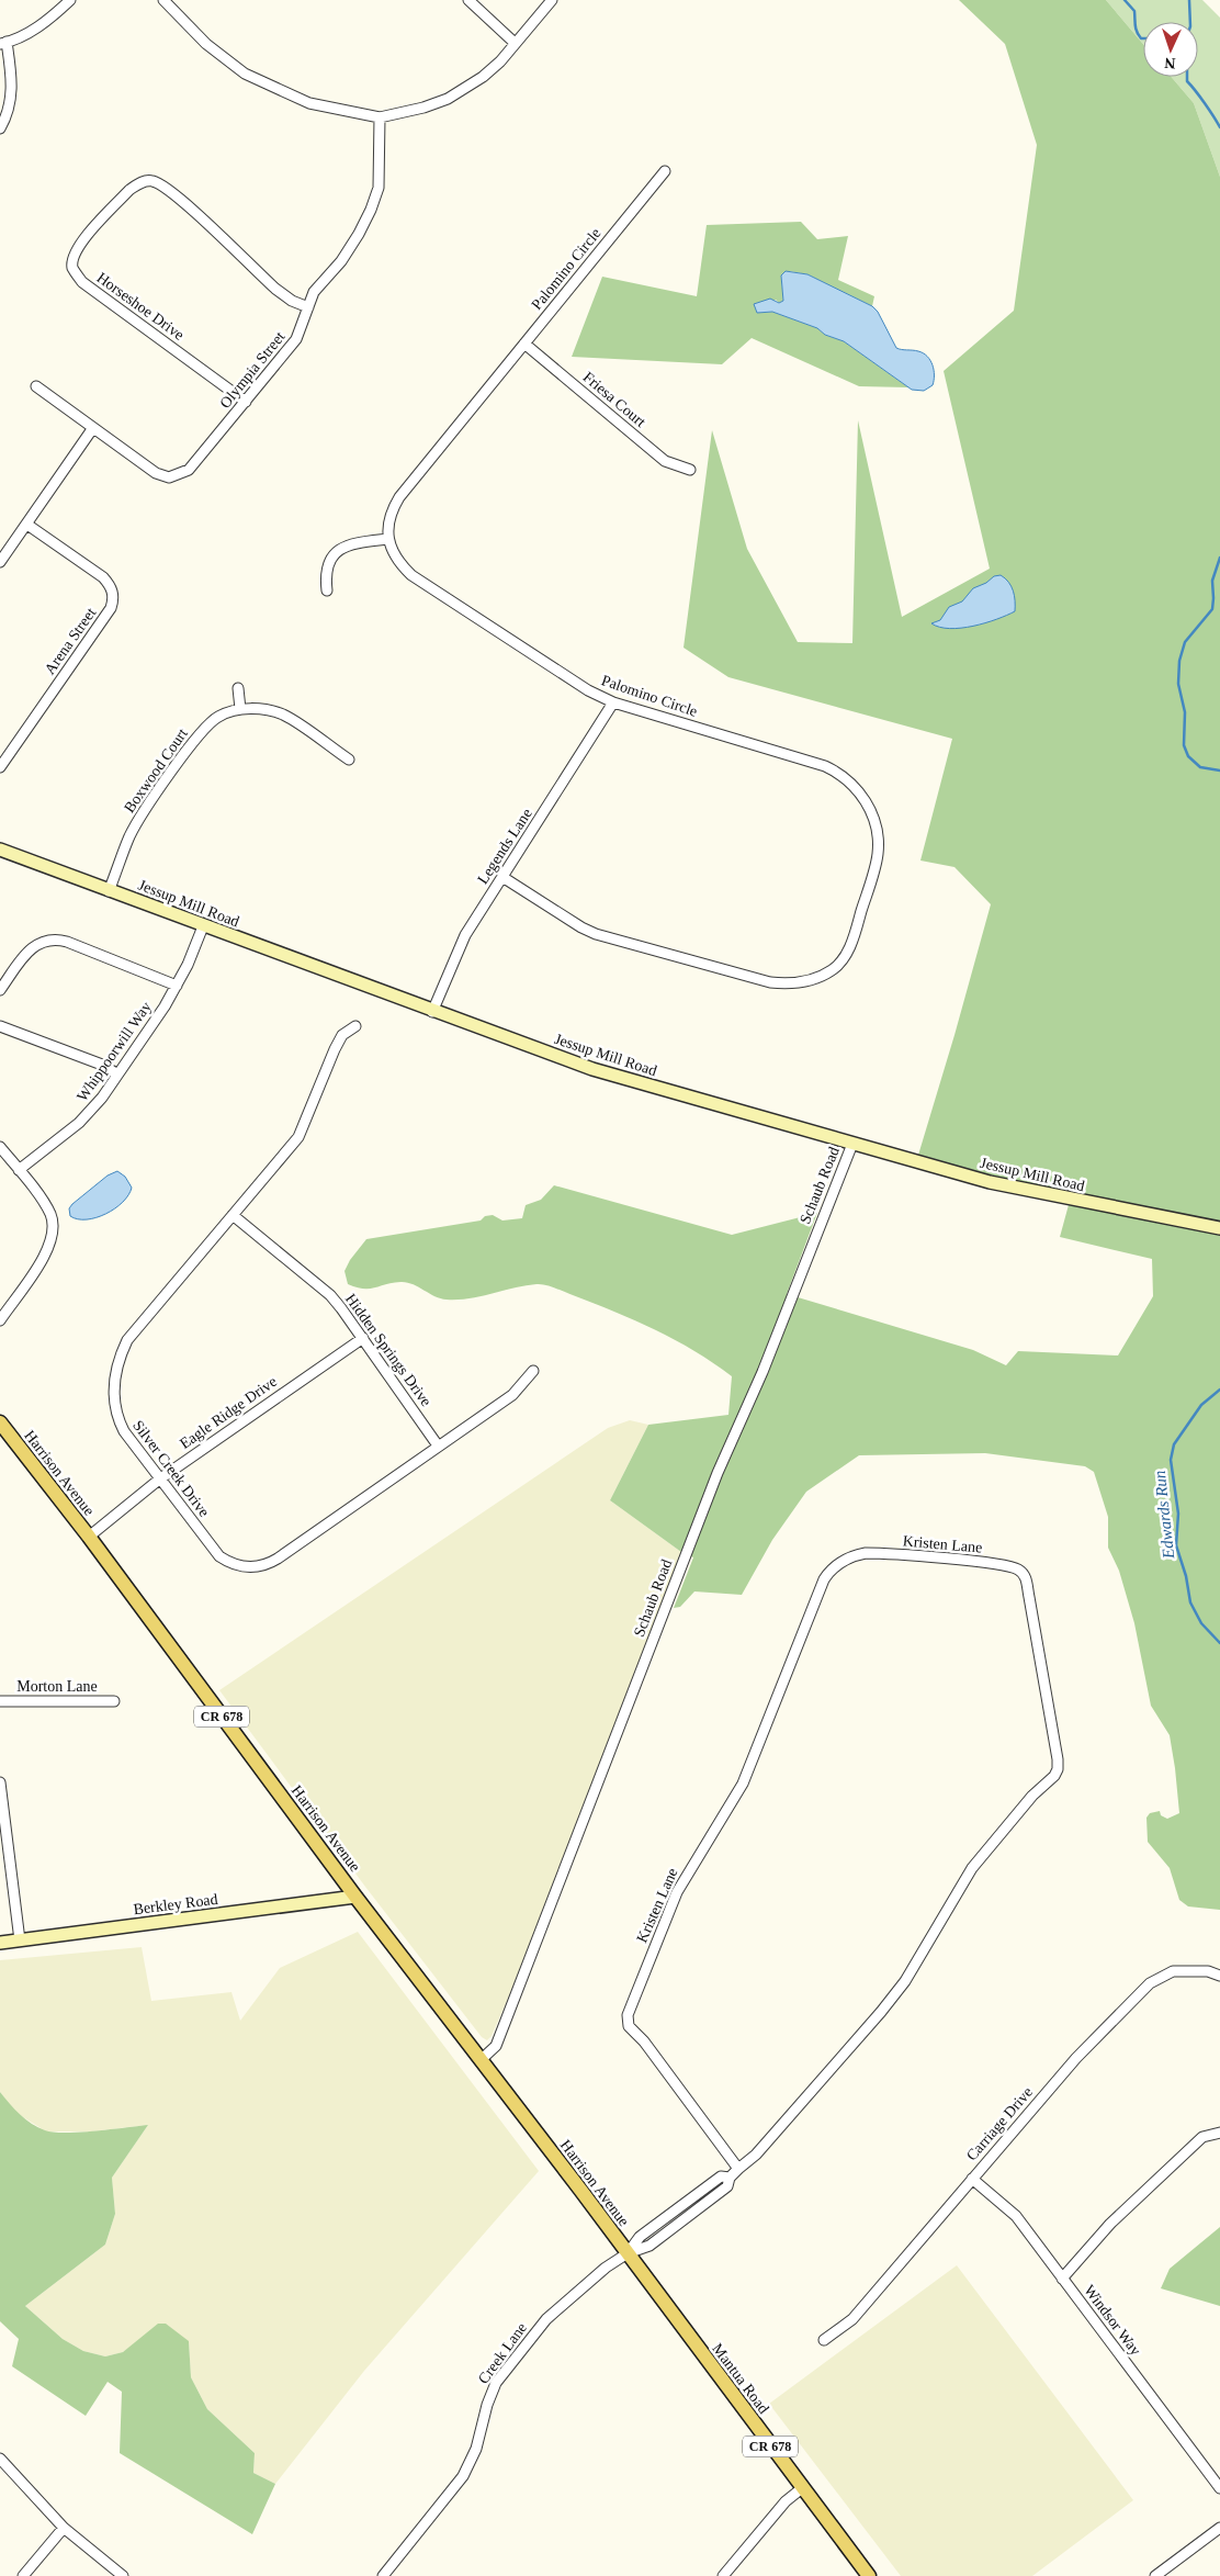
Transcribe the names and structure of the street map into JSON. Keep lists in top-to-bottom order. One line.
{"streets":{"main road":["Harrison Avenue","CR 678","Mantua Road"],"street":["Palomino Circle","Horseshoe Drive","Olympia Street","Friesa Court","Arena Street","Boxwood Court","Legends Lane","Jessup Mill Road","Whippoorwill Way","Schaub Road","Hidden Springs Drive","Eagle Ridge Drive","Silver Creek Drive","Kristen Lane","Morton Lane","Berkley Road","Carriage Drive","Windsor Way","Creek Lane"]},"crossings":[["Palomino Circle","Friesa Court"],["Palomino Circle","Legends Lane"],["Horseshoe Drive","Olympia Street"],["Boxwood Court","Jessup Mill Road"],["Legends Lane","Jessup Mill Road"],["Jessup Mill Road","Whippoorwill Way"],["Jessup Mill Road","Schaub Road"],["Schaub Road","Harrison Avenue"],["Hidden Springs Drive","Eagle Ridge Drive"],["Hidden Springs Drive","Silver Creek Drive"],["Eagle Ridge Drive","Silver Creek Drive"],["Eagle Ridge Drive","Harrison Avenue"],["Harrison Avenue","Kristen Lane"],["Harrison Avenue","Berkley Road"],["Harrison Avenue","Creek Lane"],["Harrison Avenue","Mantua Road"],["Kristen Lane","Creek Lane"],["Kristen Lane","Mantua Road"],["Carriage Drive","Windsor Way"],["Creek Lane","Mantua Road"]],"water":["Edwards Run"],"north":"bottom"}
